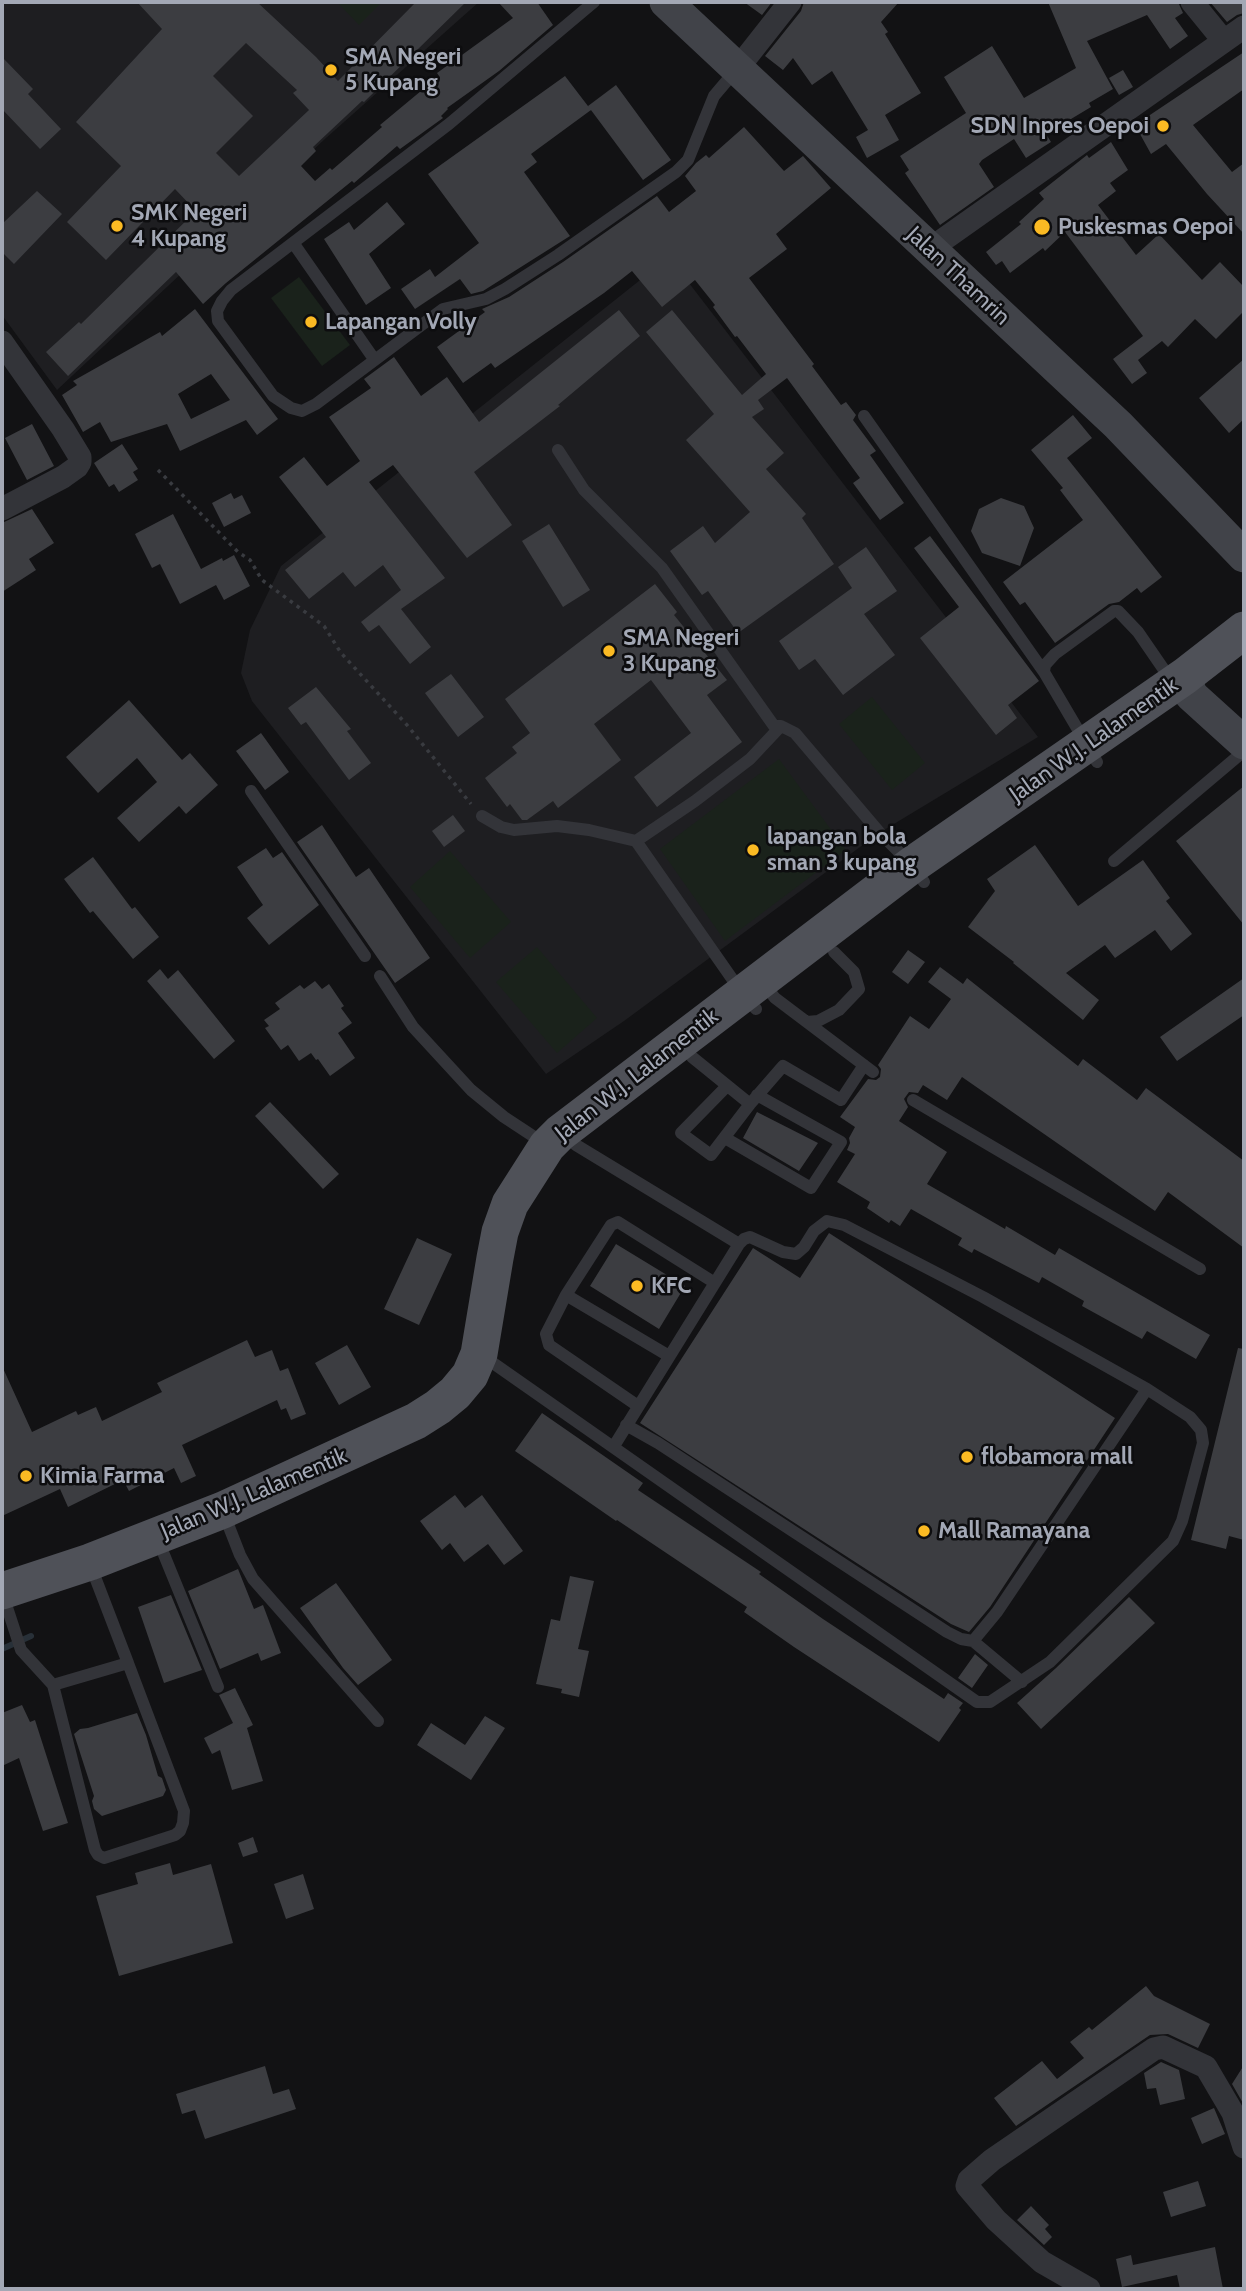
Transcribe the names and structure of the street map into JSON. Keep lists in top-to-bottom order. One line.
{"streets":{"main road":["Jalan Thamrin","Jalan W.J. Lalamentik"]},"places":["SMA Negeri 5 Kupang","SDN Inpres Oepoi","SMK Negeri 4 Kupang","Puskesmas Oepoi","Lapangan Volly","SMA Negeri 3 Kupang","lapangan bola sman 3 kupang","KFC","flobamora mall","Kimia Farma","Mall Ramayana"]}
